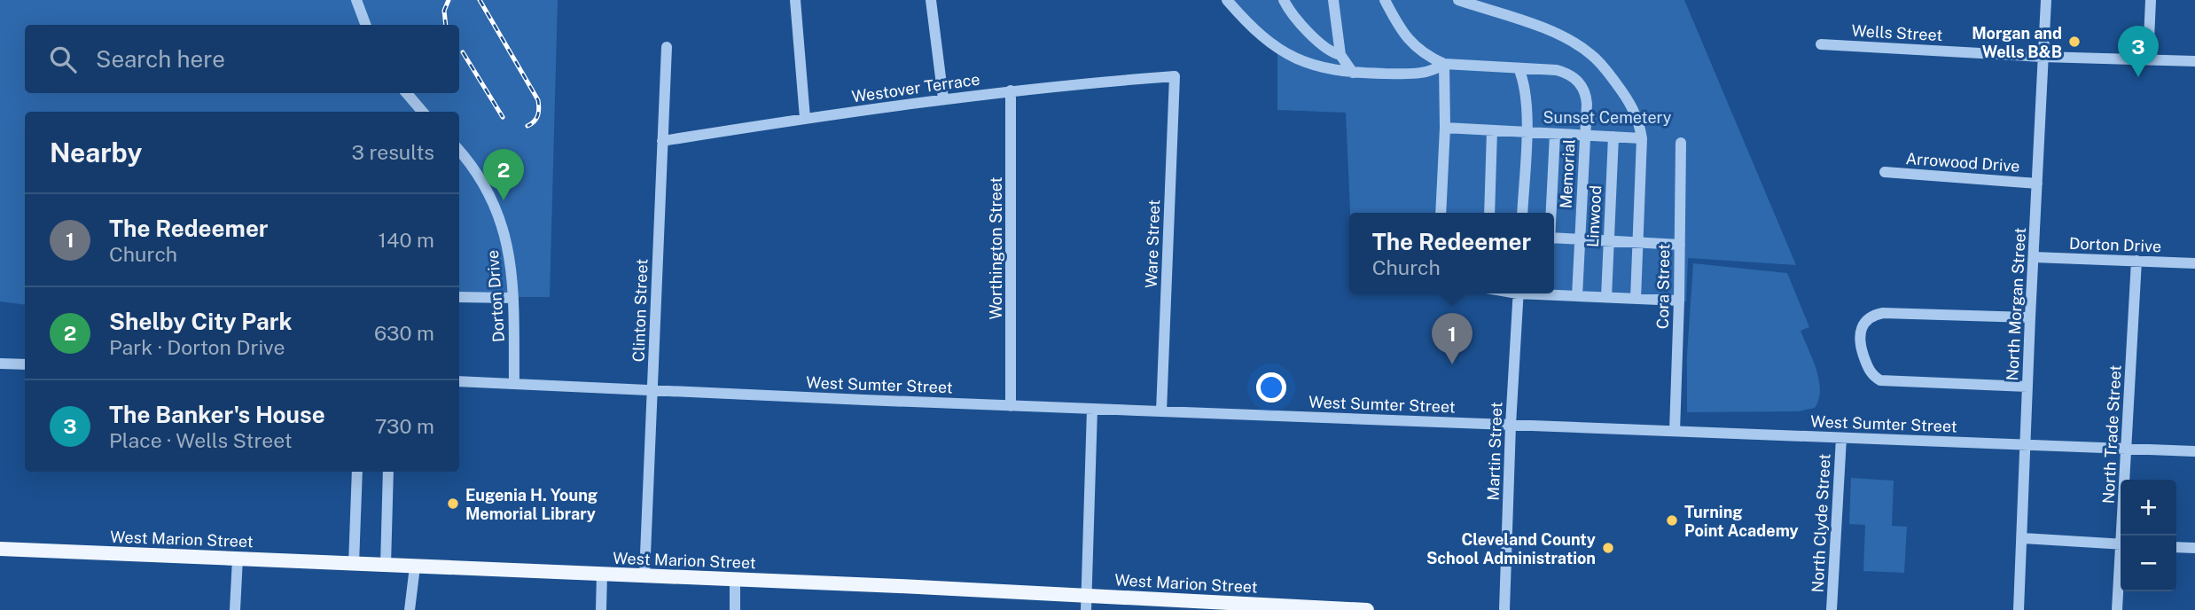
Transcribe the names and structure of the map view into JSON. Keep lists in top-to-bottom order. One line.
{"streets":{"main road":["West Marion Street"],"street":["Wells Street","Westover Terrace","Arrowood Drive","Memorial","Linwood","Ware Street","Dorton Drive","Worthington Street","Cora Street","North Morgan Street","Clinton Street","West Sumter Street","North Trade Street","Martin Street","North Clyde Street"]},"crossings":[["Wells Street","North Morgan Street"],["Westover Terrace","Ware Street"],["Westover Terrace","Worthington Street"],["Westover Terrace","Clinton Street"],["Arrowood Drive","North Morgan Street"],["Ware Street","West Sumter Street"],["Dorton Drive","North Morgan Street"],["Dorton Drive","West Sumter Street"],["Dorton Drive","North Trade Street"],["Worthington Street","West Sumter Street"],["Cora Street","West Sumter Street"],["North Morgan Street","West Sumter Street"],["Clinton Street","West Sumter Street"],["Clinton Street","West Marion Street"],["West Sumter Street","North Trade Street"],["West Sumter Street","Martin Street"],["West Sumter Street","North Clyde Street"]],"parks":["Sunset Cemetery"],"places":["Morgan and Wells B&B","Eugenia H. Young Memorial Library","Turning Point Academy","Cleveland County School Administration"],"page":{"search":"Search here","pins":["3","2","1"],"heading":["Nearby","3 results"],"list":[{"mark":"1","name":"The Redeemer","note":"Church","value":"140 m"},{"mark":"2","name":"Shelby City Park","note":"Park · Dorton Drive","value":"630 m"},{"mark":"3","name":"The Banker's House","note":"Place · Wells Street","value":"730 m"}],"popup":["The Redeemer","Church"],"map_buttons":["+","−"]}}
